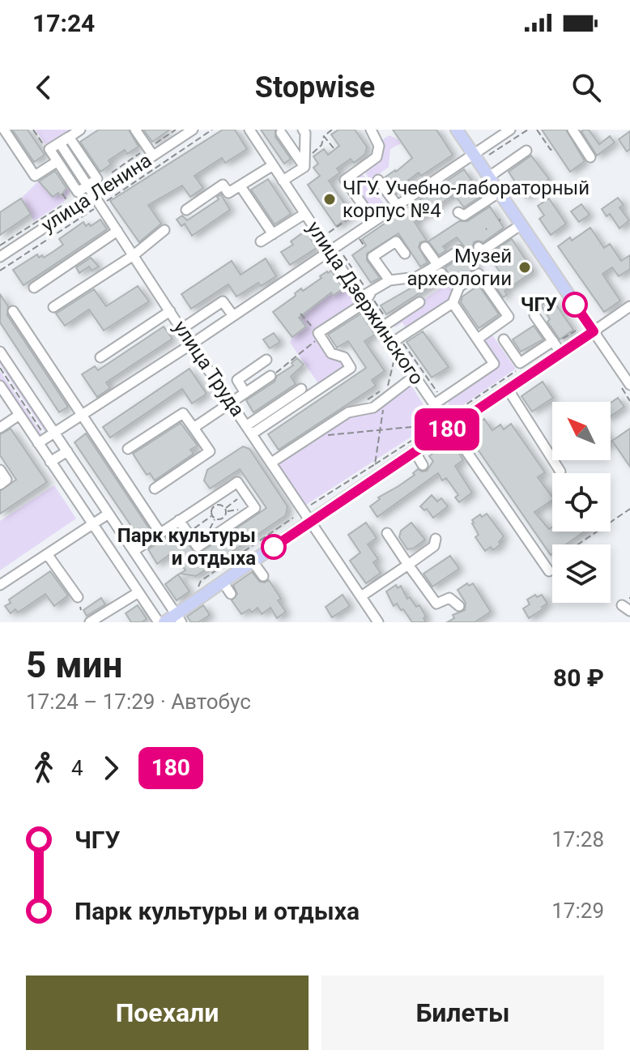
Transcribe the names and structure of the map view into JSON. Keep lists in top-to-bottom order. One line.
{"streets":{"street":["улица Ленина","улица Дзержинского","улица Труда"]},"crossings":[["улица Ленина","улица Труда"]],"places":["ЧГУ. Учебно-лабораторный корпус №4","Музей археологии","ЧГУ","Парк культуры и отдыха"],"lines":["bus line 180"],"north":"top left","page":{"status":"17:24","header":"Stopwise","on_map":"180","heading":["5 мин","17:24 – 17:29 · Автобус","80 ₽"],"legs":["4","180"],"list":[{"name":"ЧГУ","value":"17:28"},{"name":"Парк культуры и отдыха","value":"17:29"}],"buttons":["Поехали","Билеты"]}}
